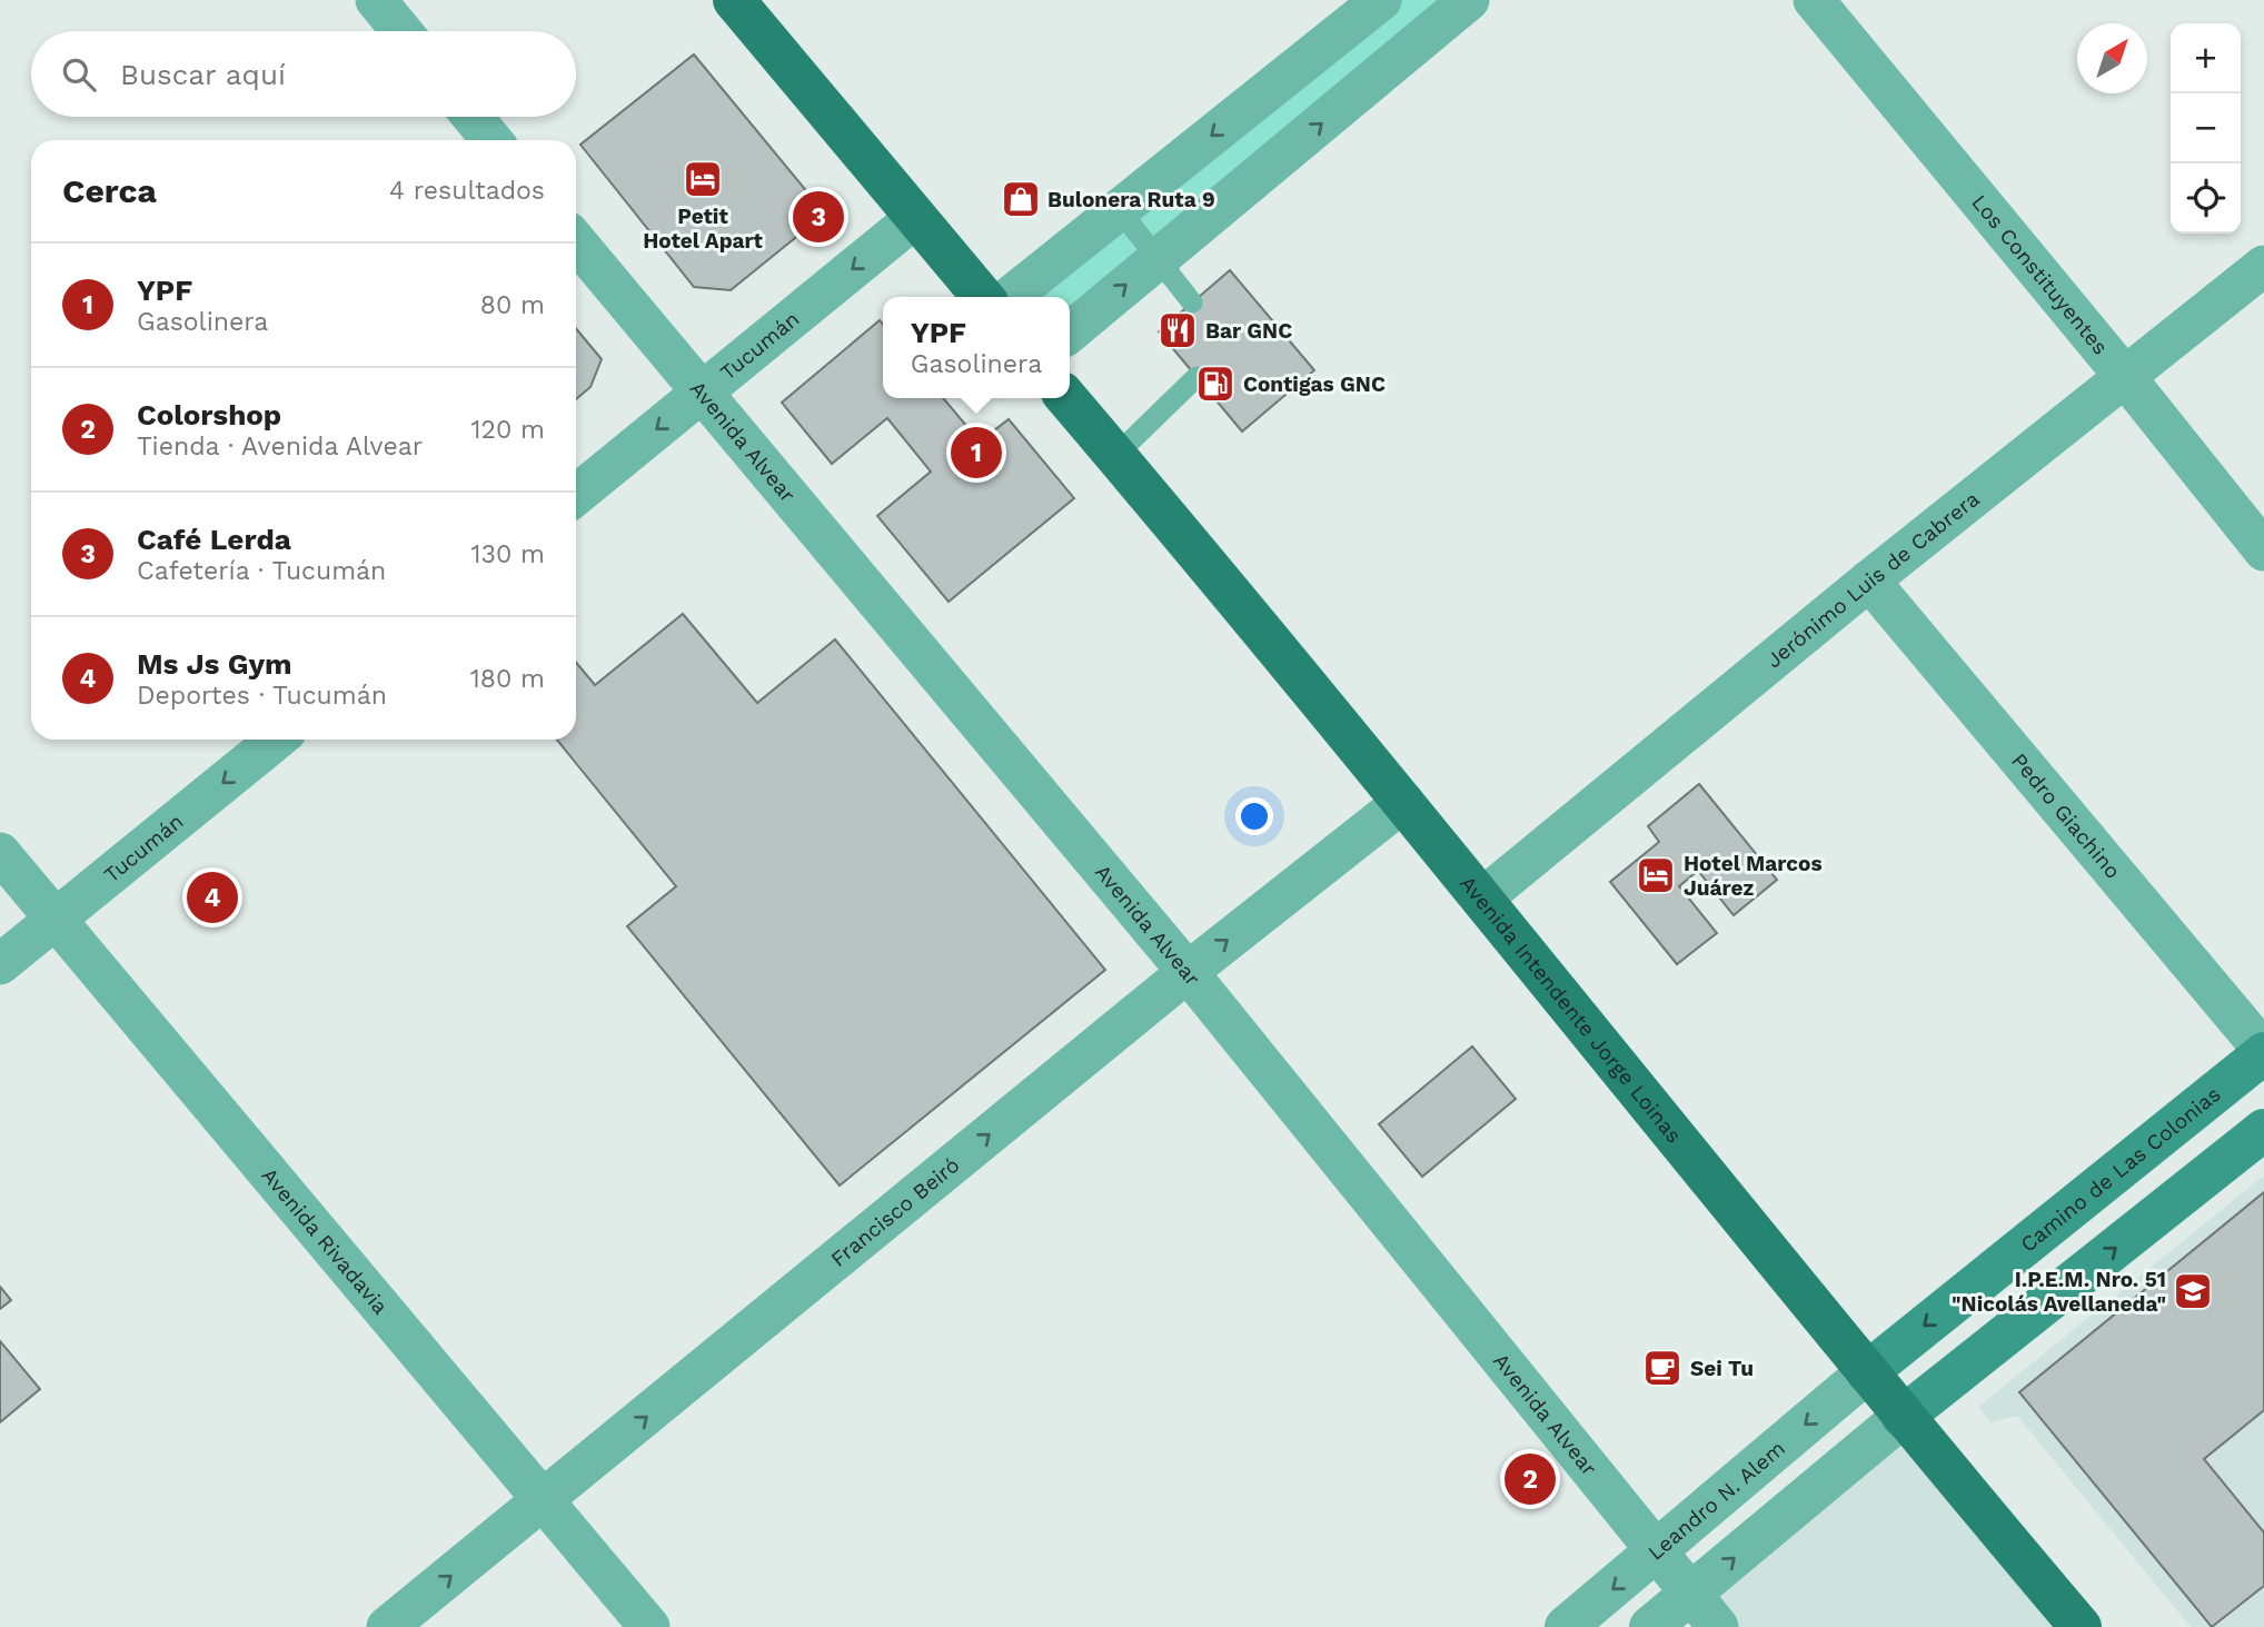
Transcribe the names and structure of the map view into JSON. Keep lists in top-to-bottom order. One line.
{"streets":{"main road":["Avenida Intendente Jorge Loinas","Camino de Las Colonias"],"street":["Los Constituyentes","Tucumán","Avenida Alvear","Jerónimo Luis de Cabrera","Pedro Giachino","Francisco Beiró","Avenida Rivadavia","Leandro N. Alem"]},"crossings":[["Los Constituyentes","Jerónimo Luis de Cabrera"],["Tucumán","Avenida Alvear"],["Tucumán","Avenida Rivadavia"],["Avenida Alvear","Francisco Beiró"],["Avenida Alvear","Leandro N. Alem"],["Jerónimo Luis de Cabrera","Pedro Giachino"],["Jerónimo Luis de Cabrera","Avenida Intendente Jorge Loinas"],["Pedro Giachino","Camino de Las Colonias"],["Avenida Intendente Jorge Loinas","Camino de Las Colonias"],["Avenida Intendente Jorge Loinas","Francisco Beiró"],["Avenida Intendente Jorge Loinas","Leandro N. Alem"],["Camino de Las Colonias","Leandro N. Alem"],["Francisco Beiró","Avenida Rivadavia"]],"one_way":["Tucumán","Francisco Beiró"],"places":{"hotel":["Petit Hotel Apart","Hotel Marcos Juárez"],"shop":["Bulonera Ruta 9"],"restaurant":["Bar GNC"],"fuel station":["Contigas GNC"],"school or university":["I.P.E.M. Nro. 51 \"Nicolás Avellaneda\""],"cafe":["Sei Tu"]},"north":"top right","page":{"map_buttons":["+","−"],"search":"Buscar aquí","heading":["Cerca","4 resultados"],"pins":["3","1","4","2"],"list":[{"mark":"1","name":"YPF","note":"Gasolinera","value":"80 m"},{"mark":"2","name":"Colorshop","note":"Tienda · Avenida Alvear","value":"120 m"},{"mark":"3","name":"Café Lerda","note":"Cafetería · Tucumán","value":"130 m"},{"mark":"4","name":"Ms Js Gym","note":"Deportes · Tucumán","value":"180 m"}],"popup":["YPF","Gasolinera"]}}
